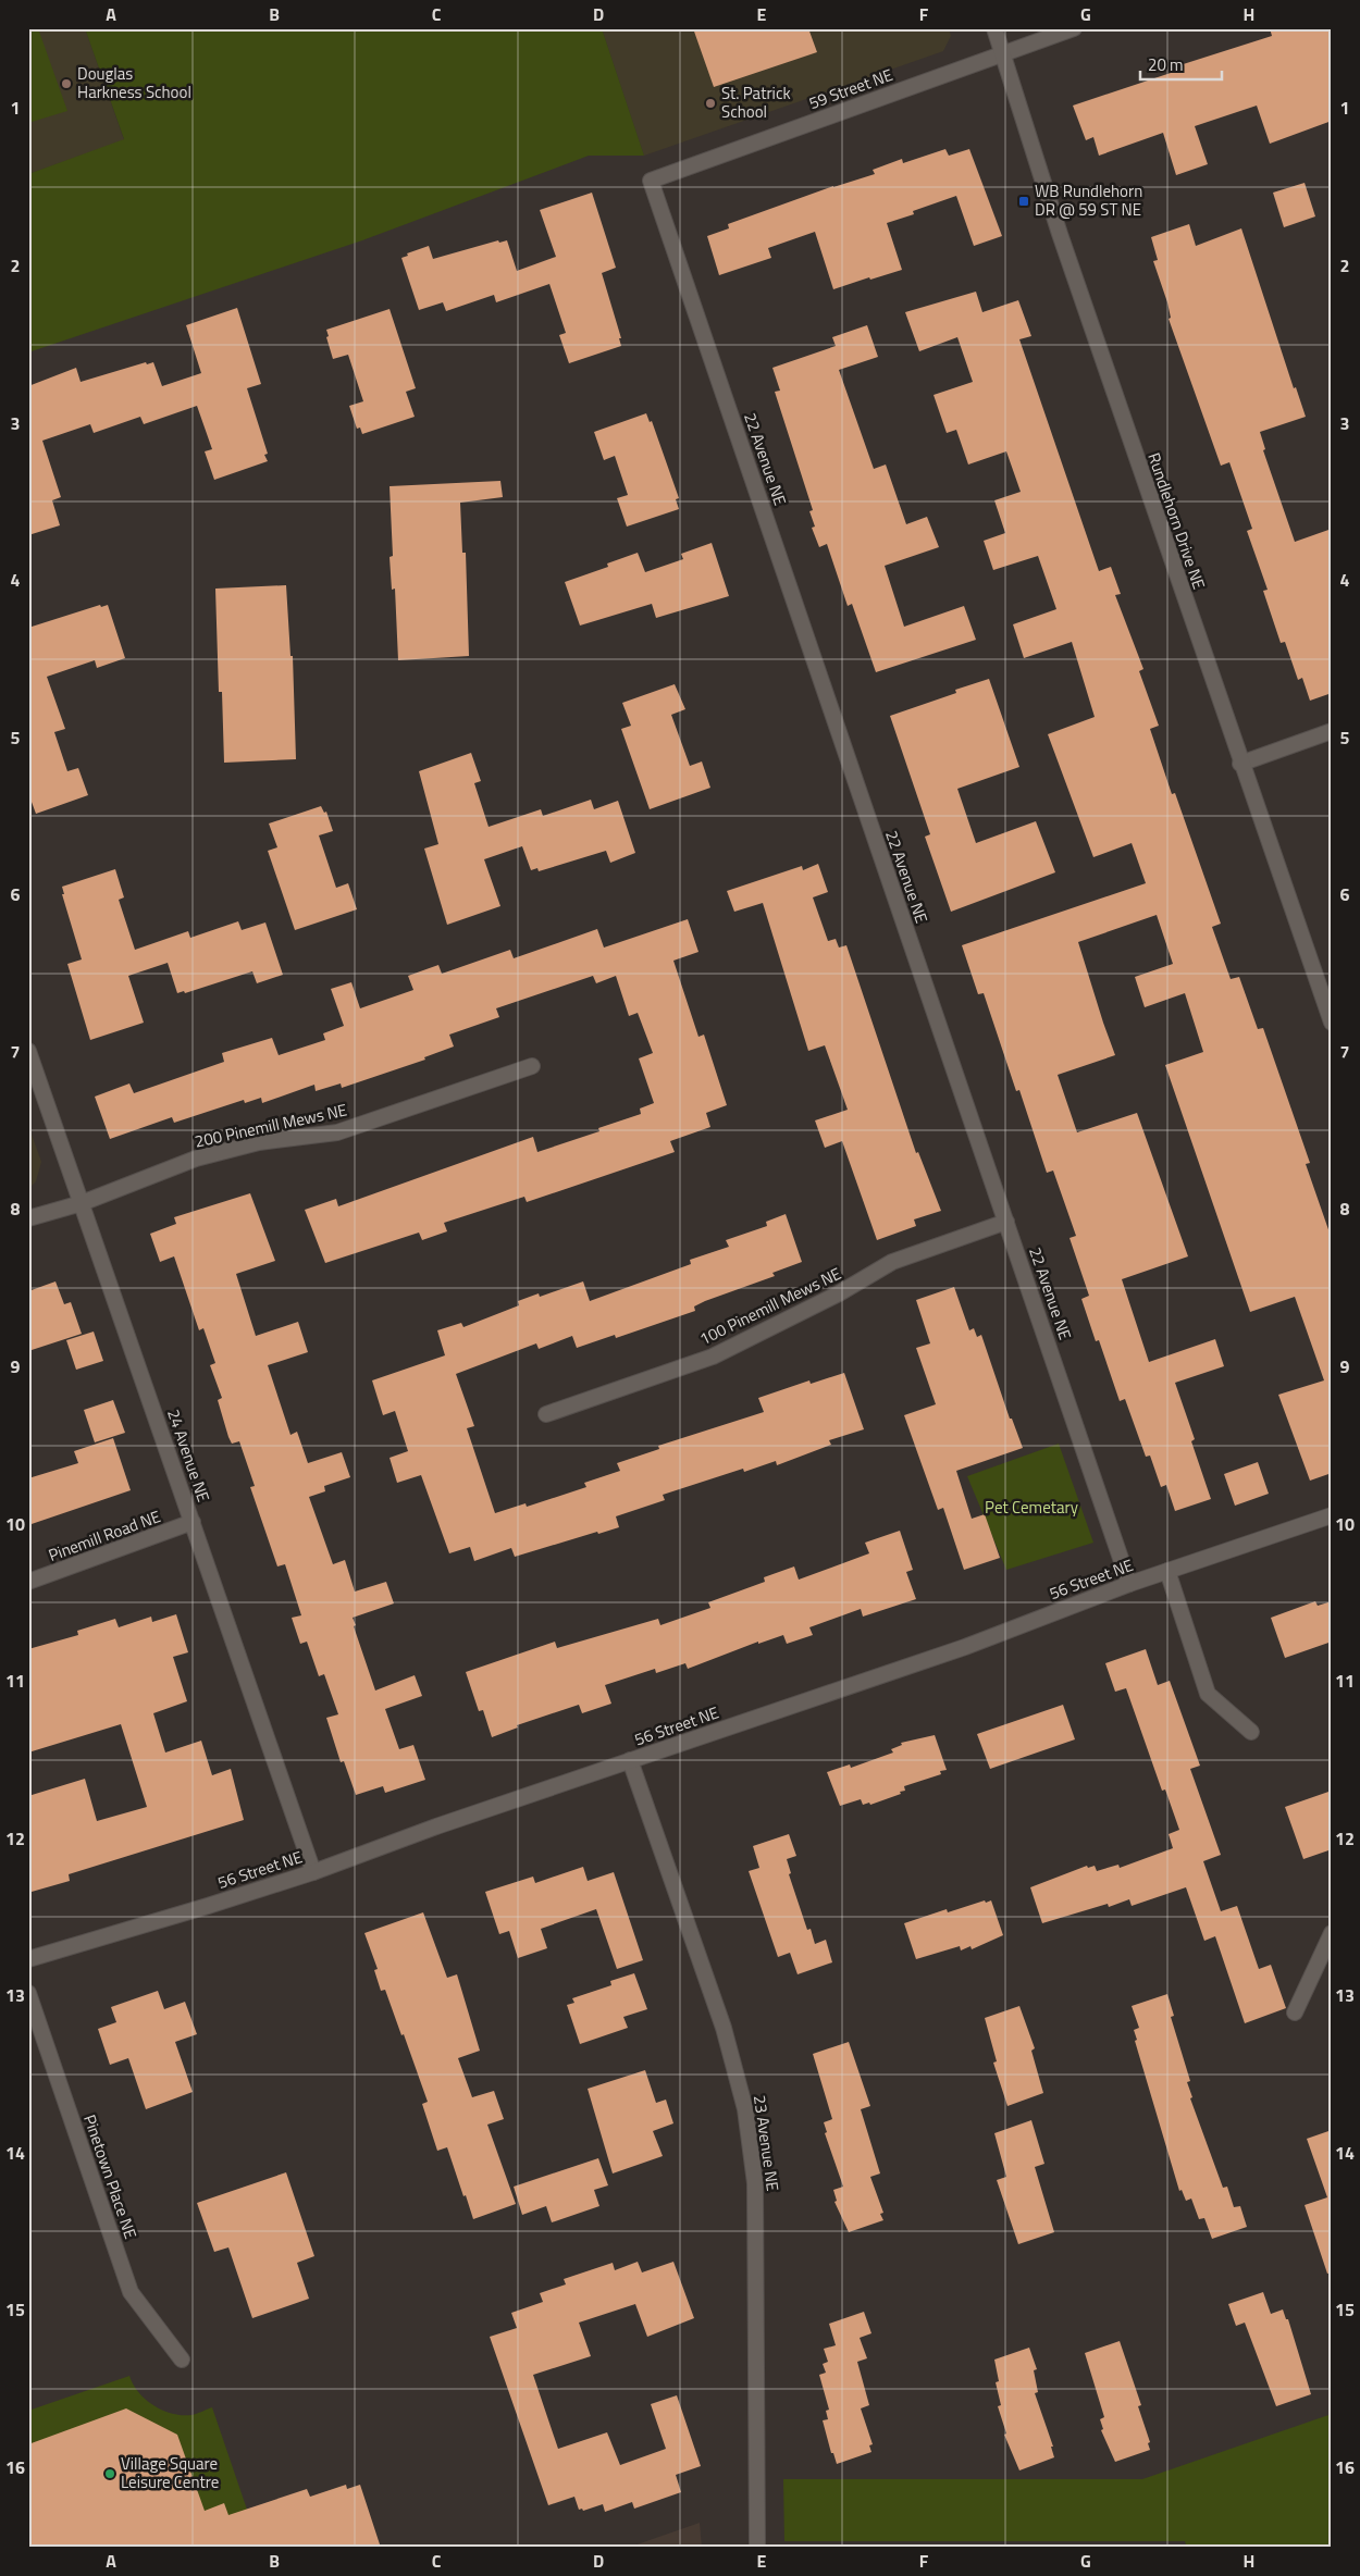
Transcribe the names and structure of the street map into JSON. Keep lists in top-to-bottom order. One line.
{"streets":{"street":["59 Street NE","22 Avenue NE","Rundlehorn Drive NE","200 Pinemill Mews NE","100 Pinemill Mews NE","24 Avenue NE","Pinemill Road NE","56 Street NE","23 Avenue NE","Pinetown Place NE"]},"crossings":[["59 Street NE","22 Avenue NE"],["59 Street NE","Rundlehorn Drive NE"],["22 Avenue NE","100 Pinemill Mews NE"],["22 Avenue NE","56 Street NE"],["200 Pinemill Mews NE","24 Avenue NE"],["24 Avenue NE","Pinemill Road NE"],["24 Avenue NE","56 Street NE"],["56 Street NE","23 Avenue NE"]],"parks":["Pet Cemetary"],"places":{"other":["Douglas Harkness School","St. Patrick School","Village Square Leisure Centre"],"transit":["WB Rundlehorn DR @ 59 ST NE"]},"scale_bar":"20 m","grid":{"columns":["A","B","C","D","E","F","G","H"],"rows":["1","2","3","4","5","6","7","8","9","10","11","12","13","14","15","16"]}}
